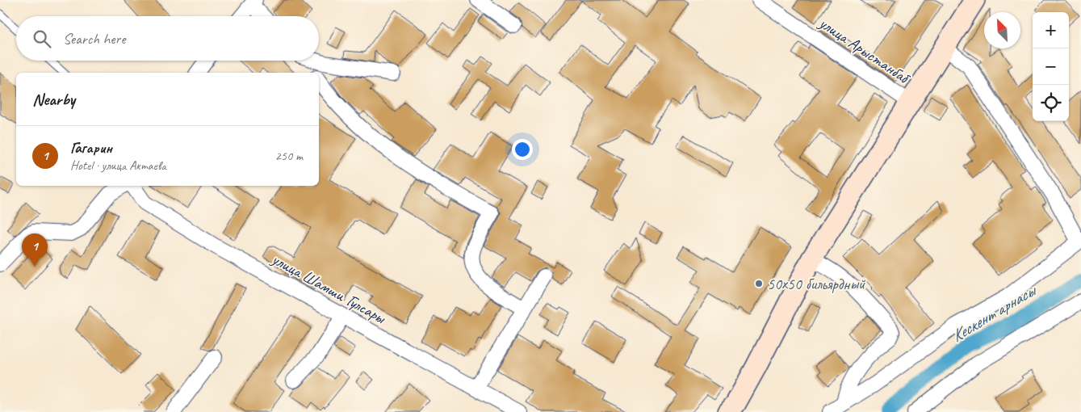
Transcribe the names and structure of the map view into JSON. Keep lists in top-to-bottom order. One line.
{"streets":{"street":["улица Арыстанбаб","улица Шамши Гулсары"]},"water":["Кескент арнасы"],"places":["50х50 бильярдный"],"north":"top left","page":{"map_buttons":["+","−"],"search":"Search here","heading":"Nearby","list":[{"mark":"1","name":"Гагарин","note":"Hotel · улица Актаева","value":"250 m"}],"pins":"1"}}
